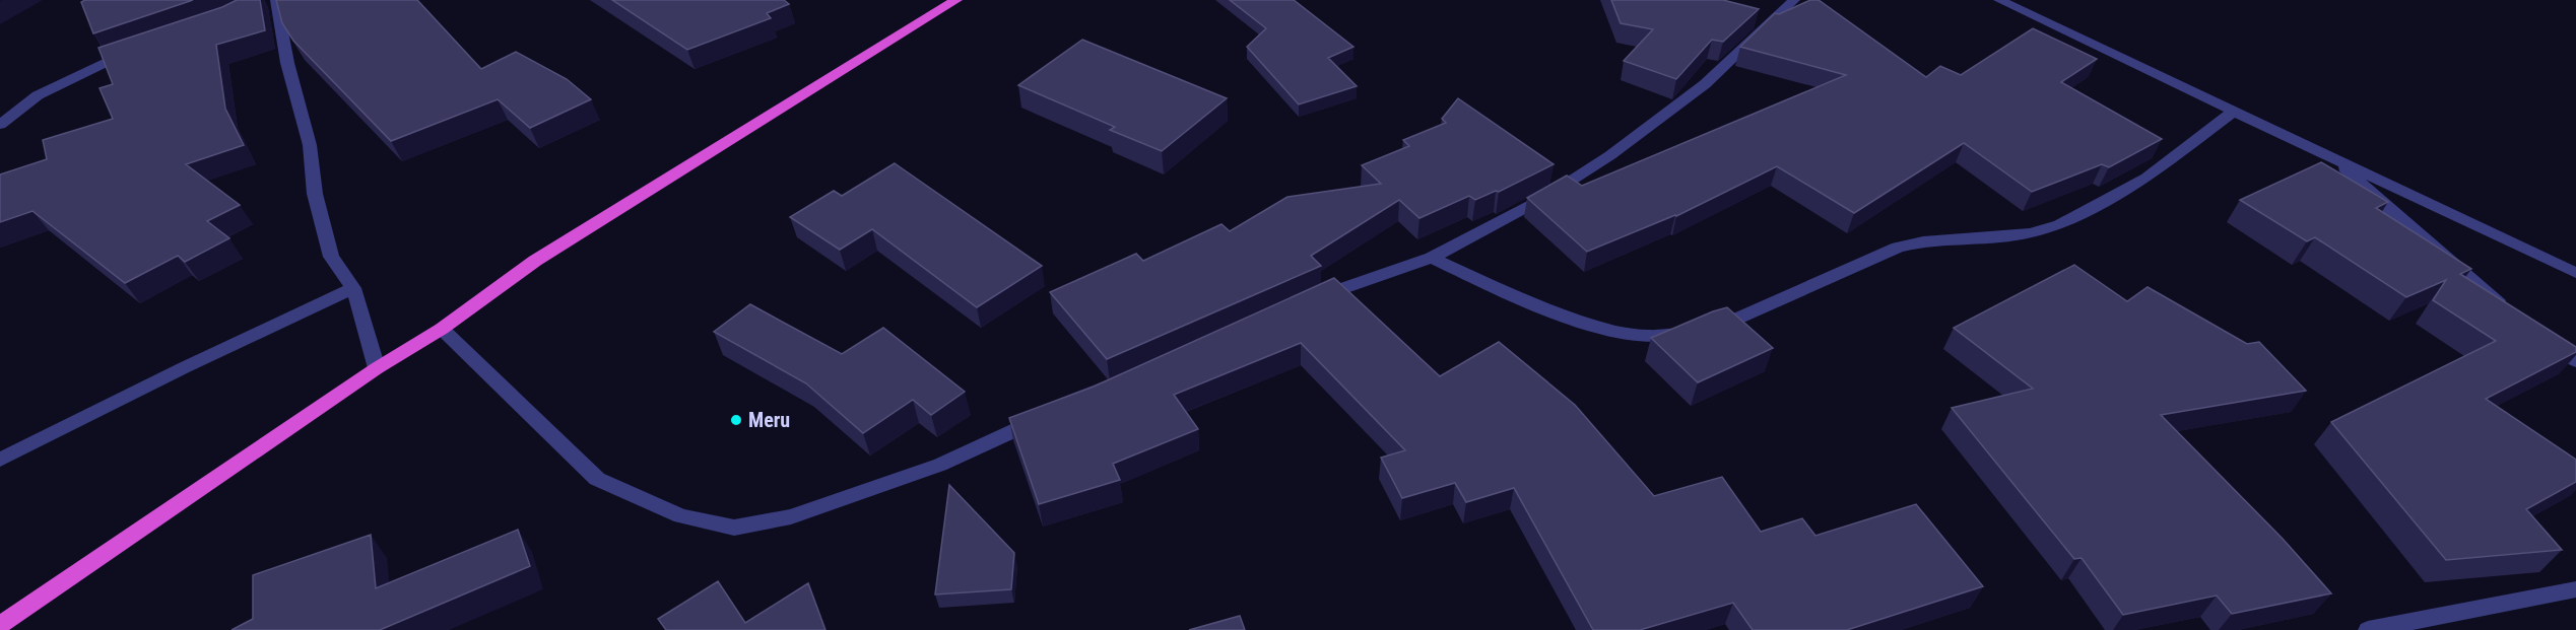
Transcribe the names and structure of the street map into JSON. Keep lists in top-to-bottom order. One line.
{"places":["Meru"]}
